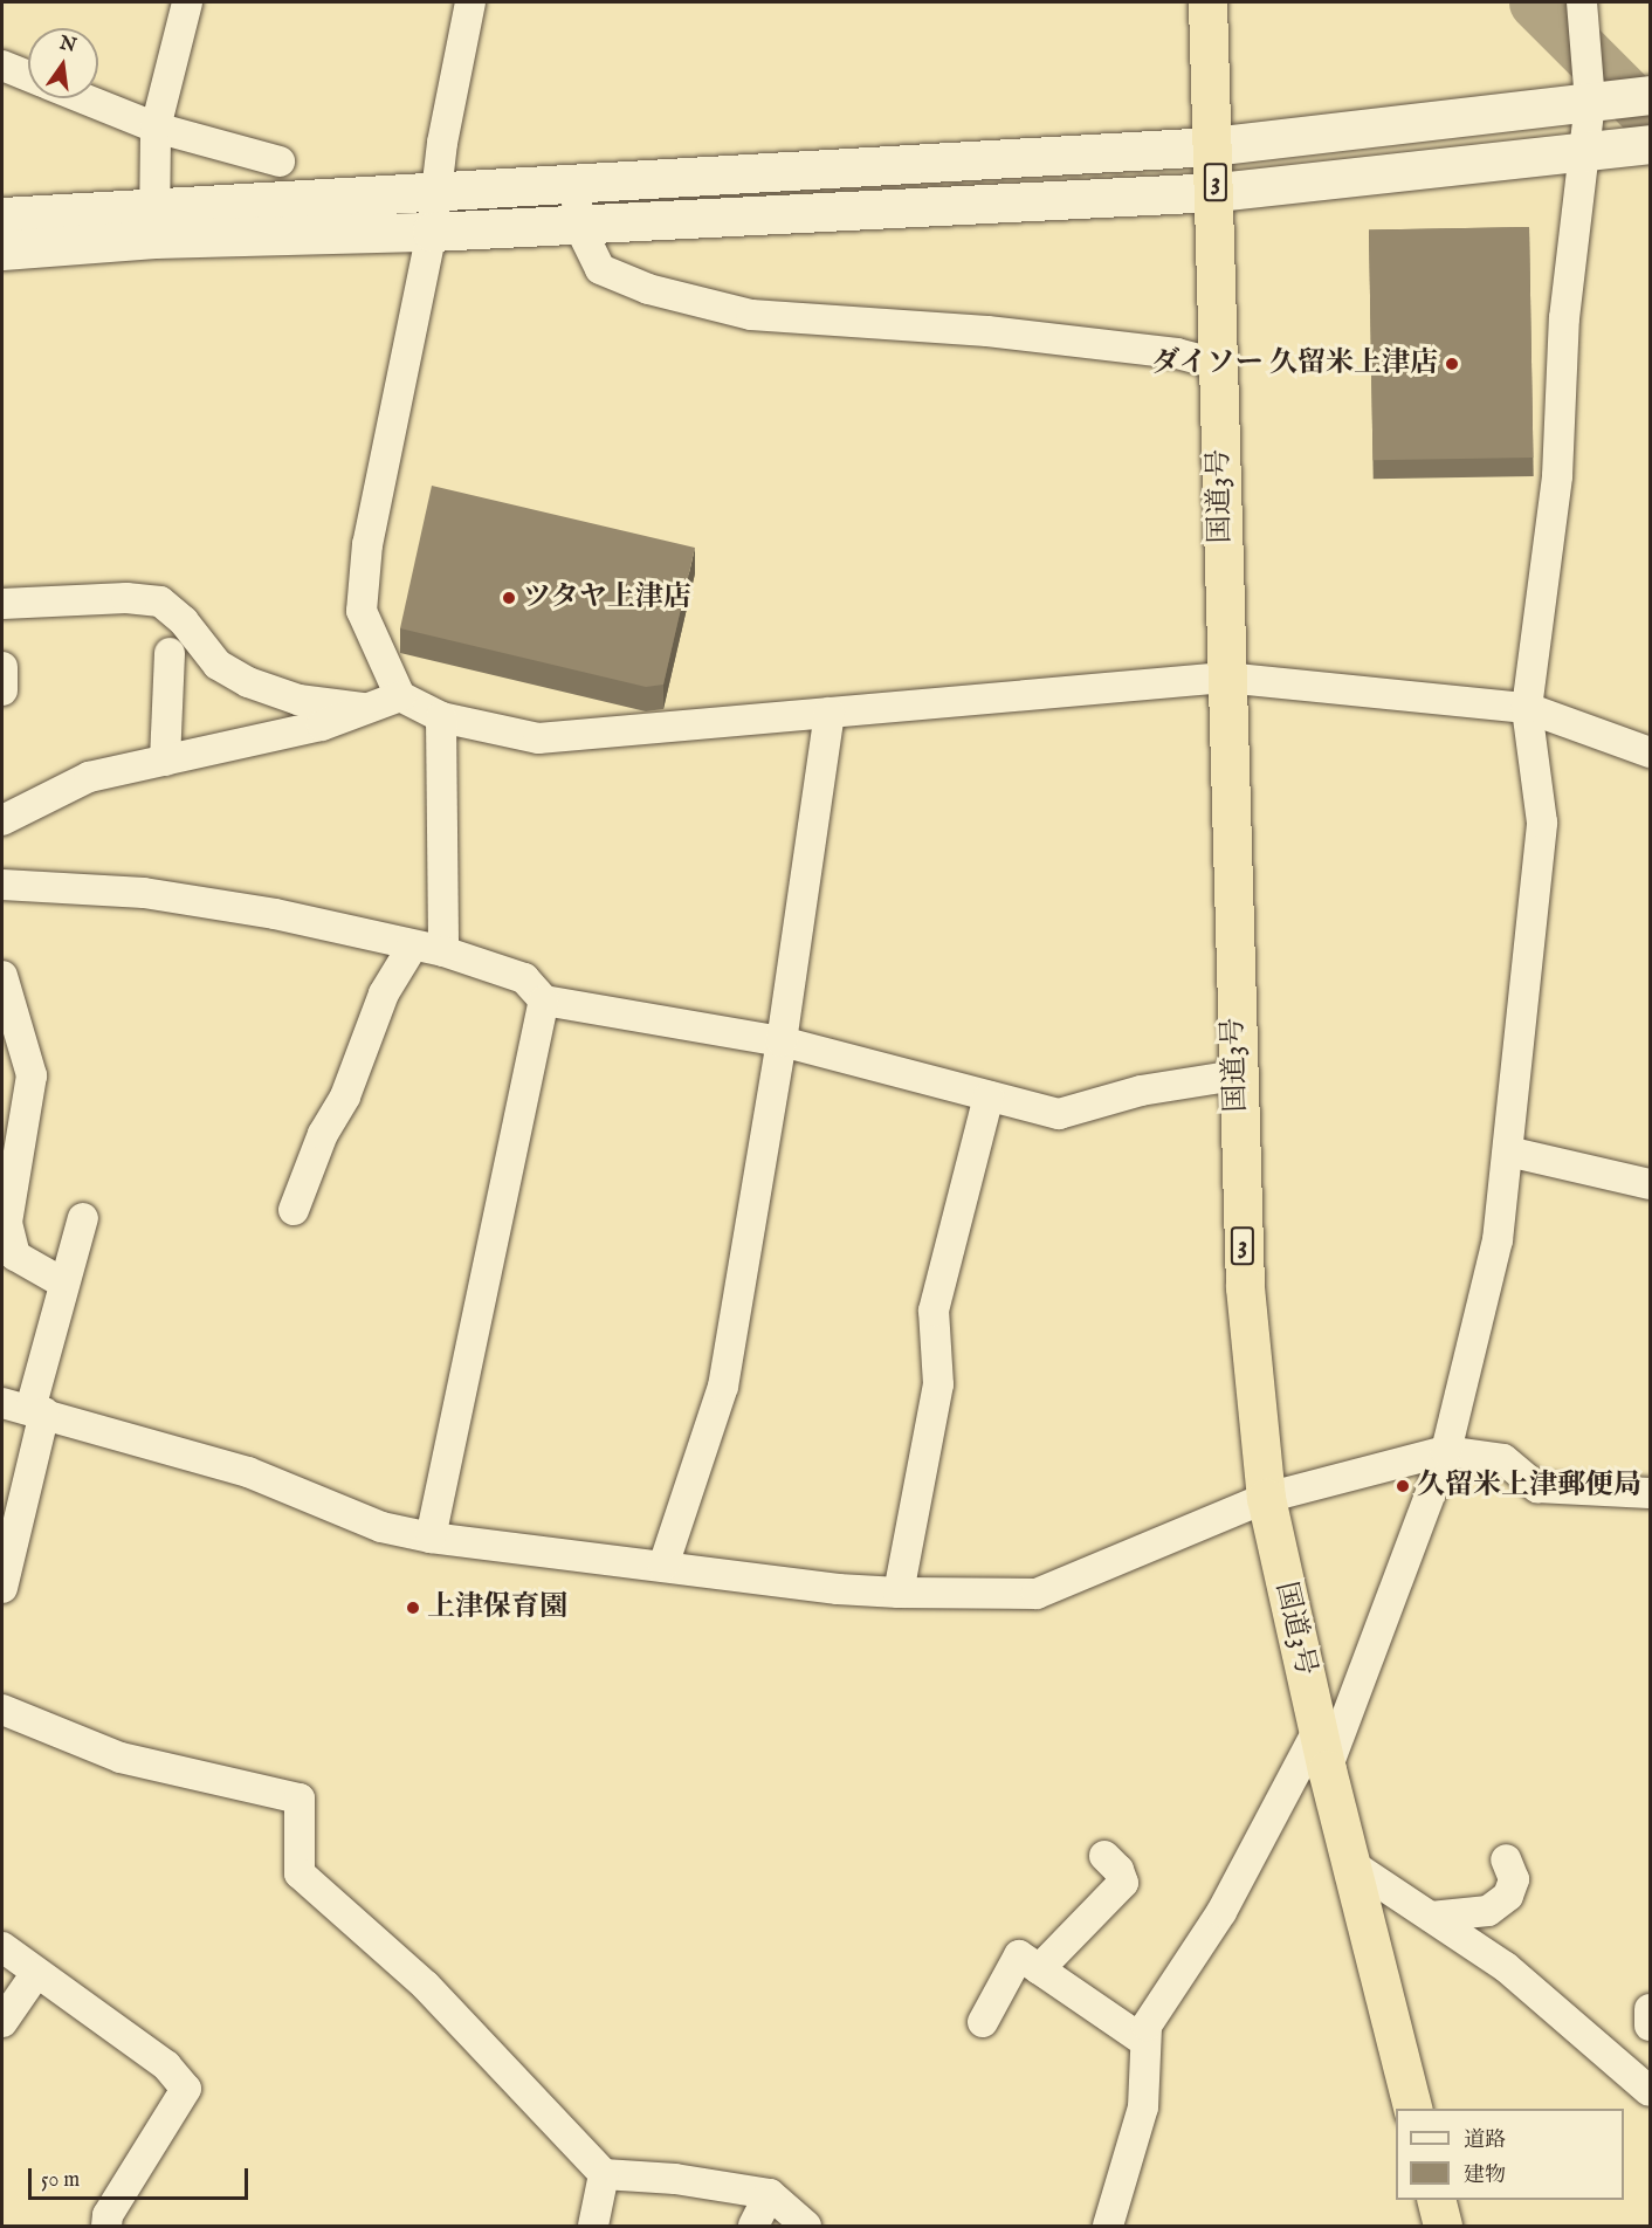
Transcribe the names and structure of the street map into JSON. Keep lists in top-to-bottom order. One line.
{"streets":{"highway":["3","国道3号"]},"places":["ダイソー 久留米上津店","ツタヤ上津店","久留米上津郵便局","上津保育園"],"legend":["道路","建物"],"scale_bar":"50 m","north":"top"}
